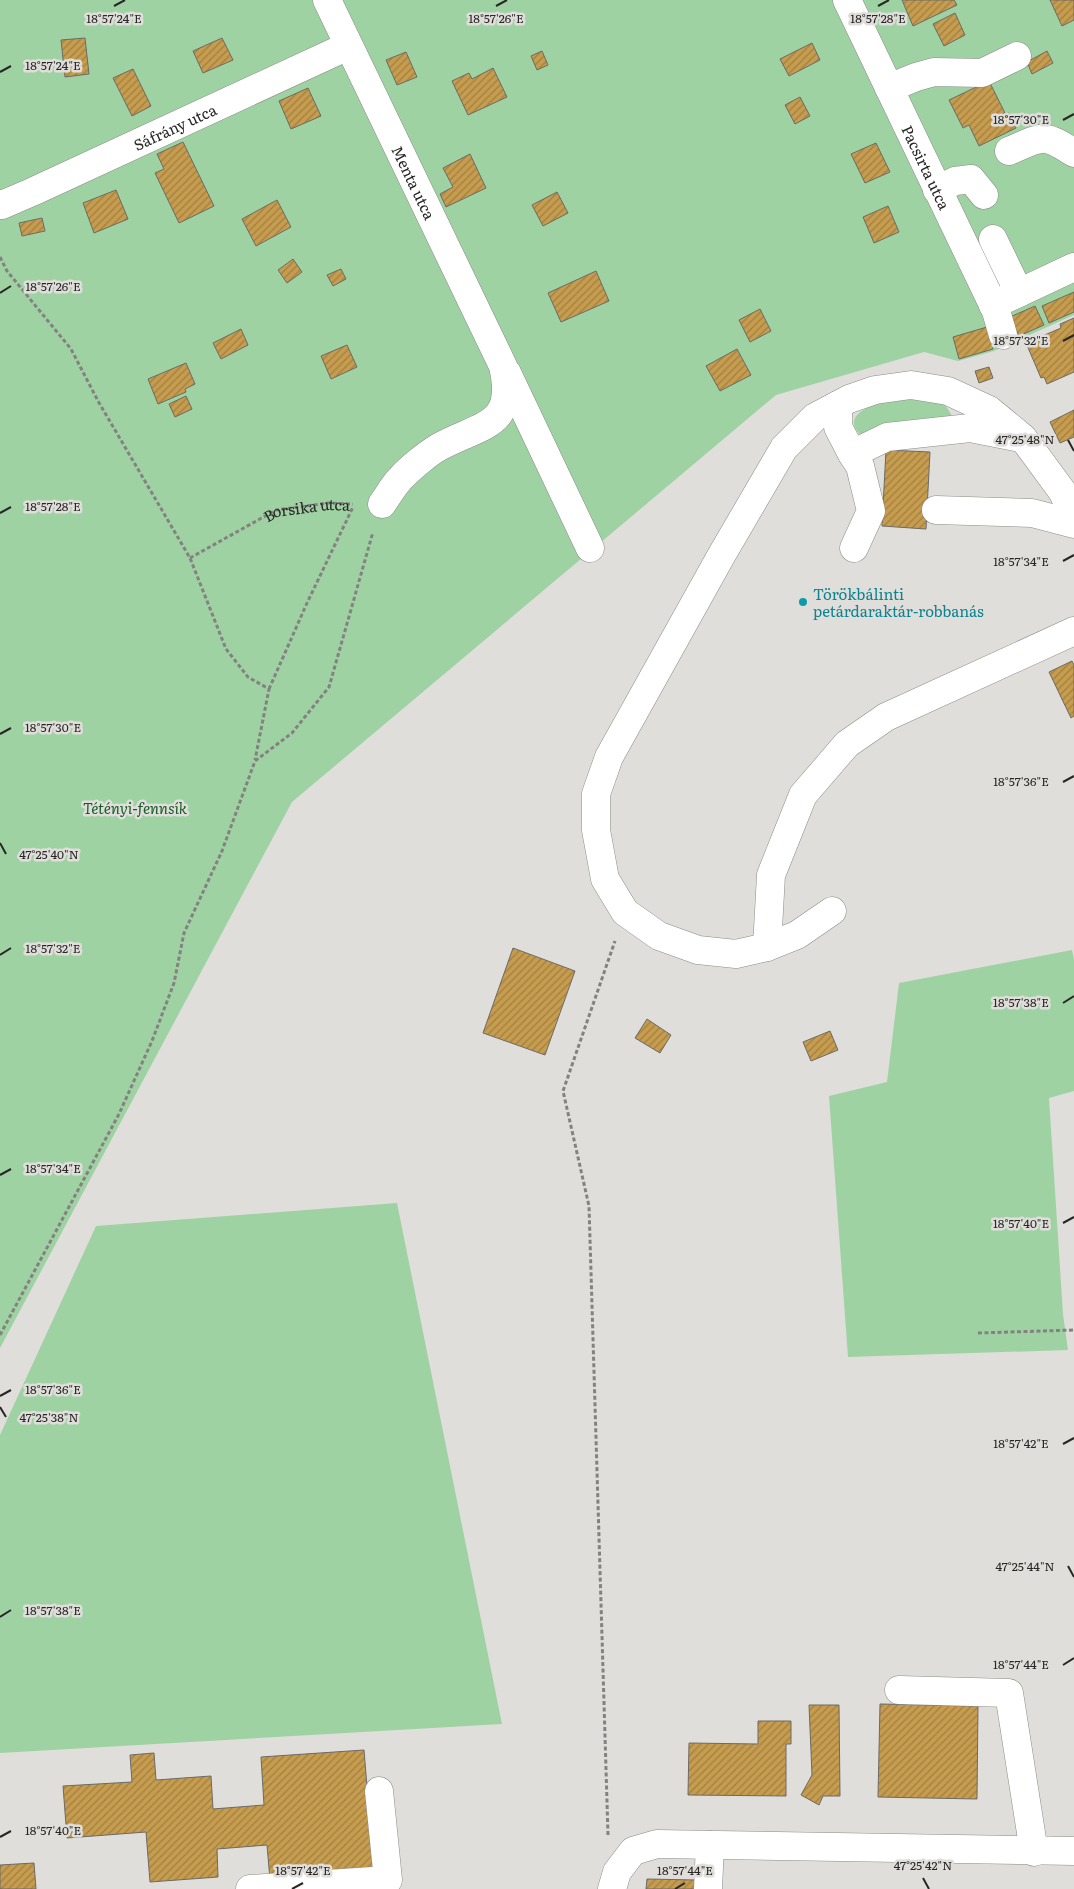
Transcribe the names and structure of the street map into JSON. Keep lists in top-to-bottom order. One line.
{"streets":{"street":["Sáfrány utca","Pacsirta utca","Menta utca"],"path":["Borsika utca"]},"crossings":[["Sáfrány utca","Menta utca"]],"parks":["Tétényi-fennsík"],"places":["Törökbálinti petárdaraktár-robbanás"],"coordinates":["18°57'24\"E","18°57'26\"E","18°57'28\"E","18°57'30\"E","18°57'32\"E","47°25'48\"N","18°57'34\"E","18°57'36\"E","47°25'40\"N","18°57'38\"E","18°57'40\"E","47°25'38\"N","18°57'42\"E","47°25'44\"N","18°57'44\"E","47°25'42\"N"]}
